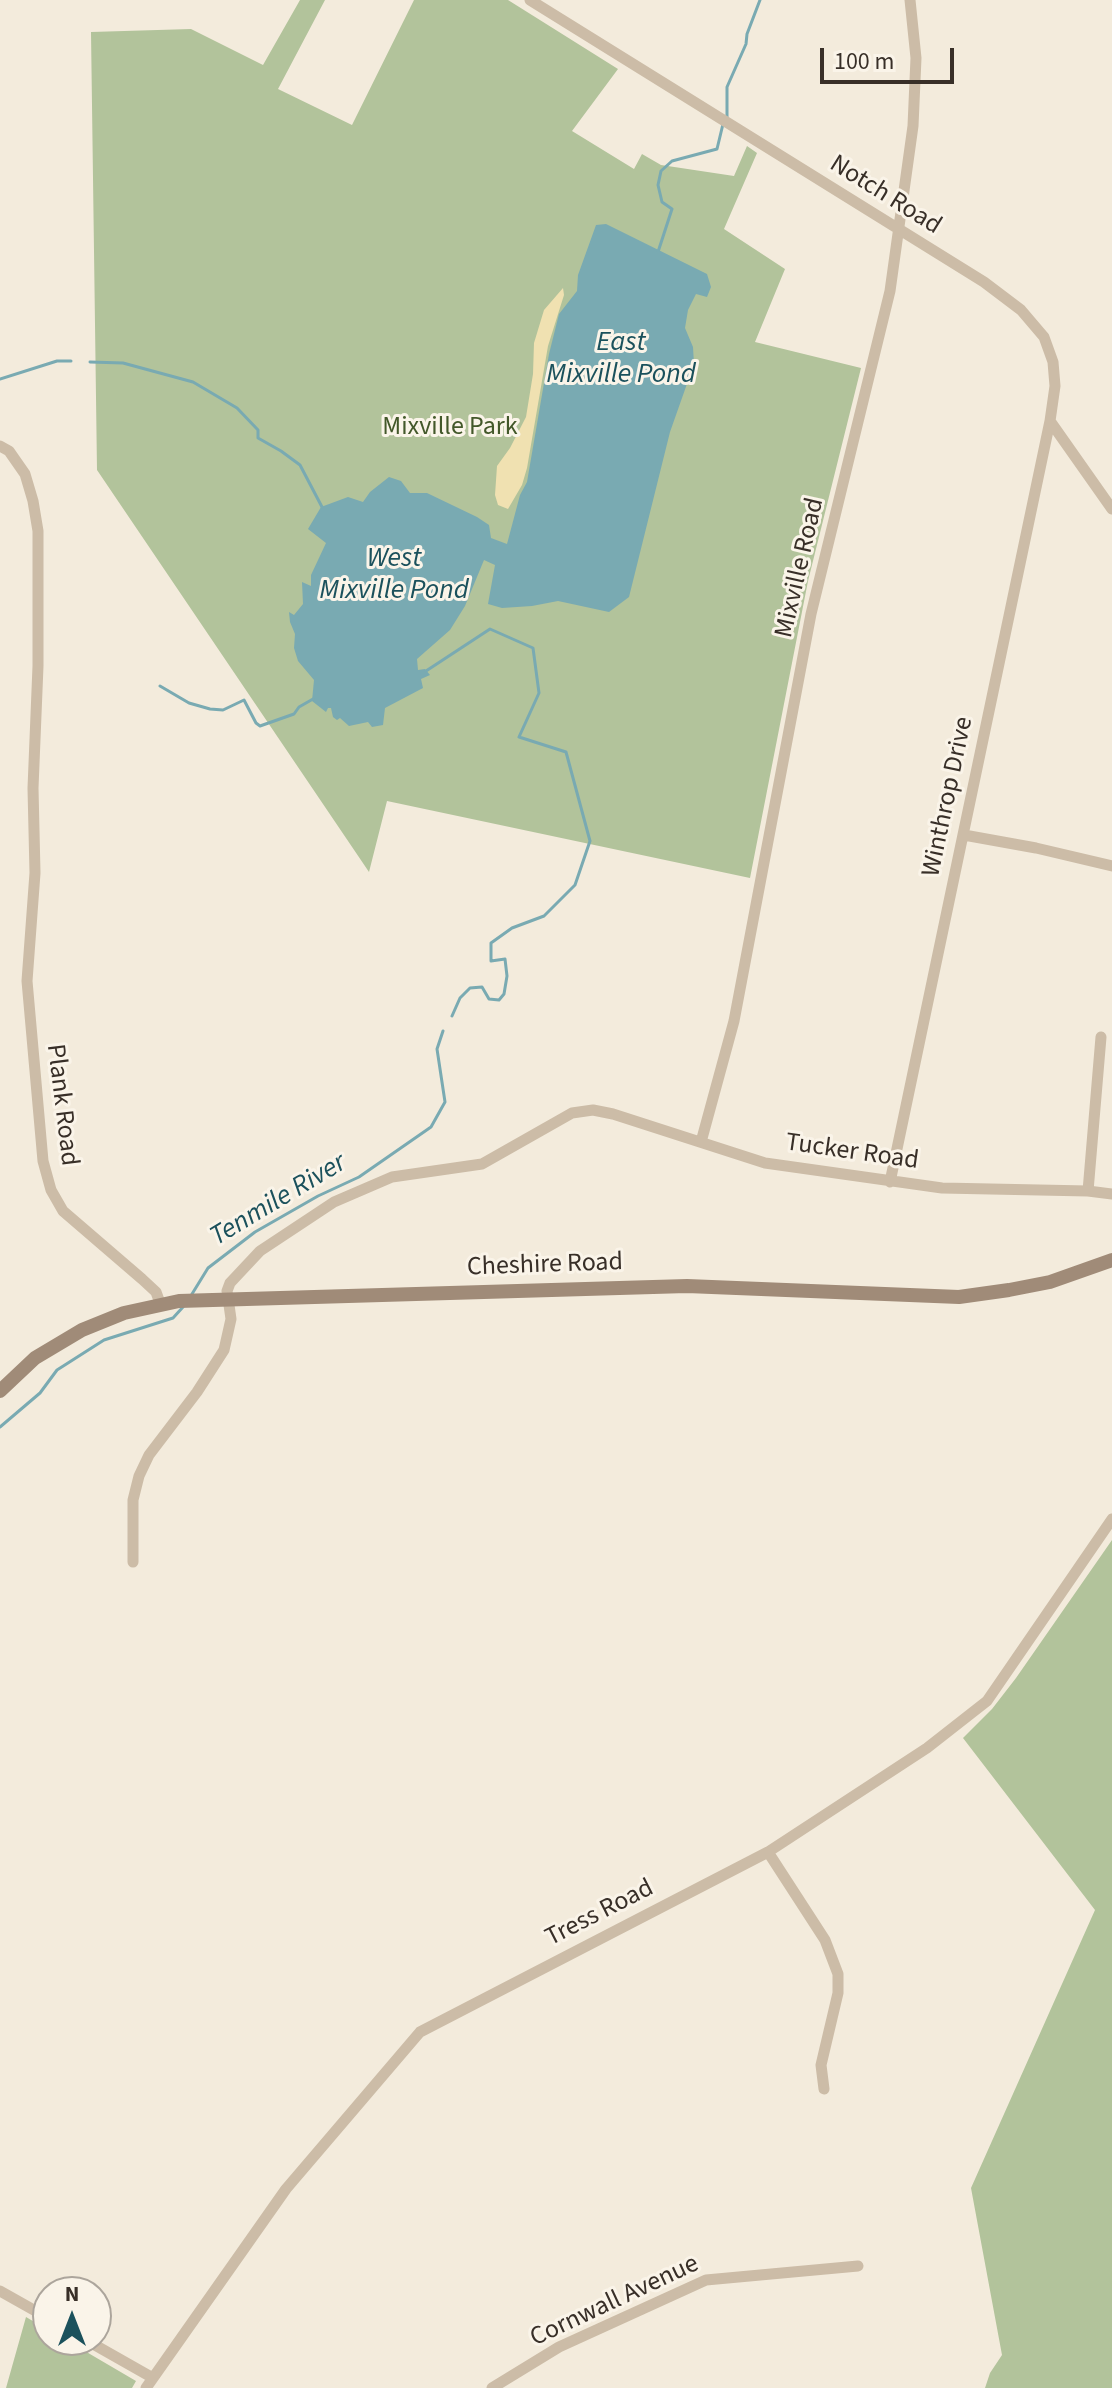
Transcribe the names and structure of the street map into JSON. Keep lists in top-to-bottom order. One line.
{"streets":{"main road":["Cheshire Road"],"street":["Notch Road","Mixville Road","Winthrop Drive","Plank Road","Tucker Road","Tress Road","Cornwall Avenue"]},"crossings":[["Notch Road","Mixville Road"],["Notch Road","Winthrop Drive"],["Mixville Road","Tucker Road"],["Winthrop Drive","Tucker Road"],["Plank Road","Cheshire Road"],["Tucker Road","Cheshire Road"]],"water":["East Mixville Pond","West Mixville Pond","Tenmile River"],"parks":["Mixville Park"],"scale_bar":"100 m","north":"top"}
